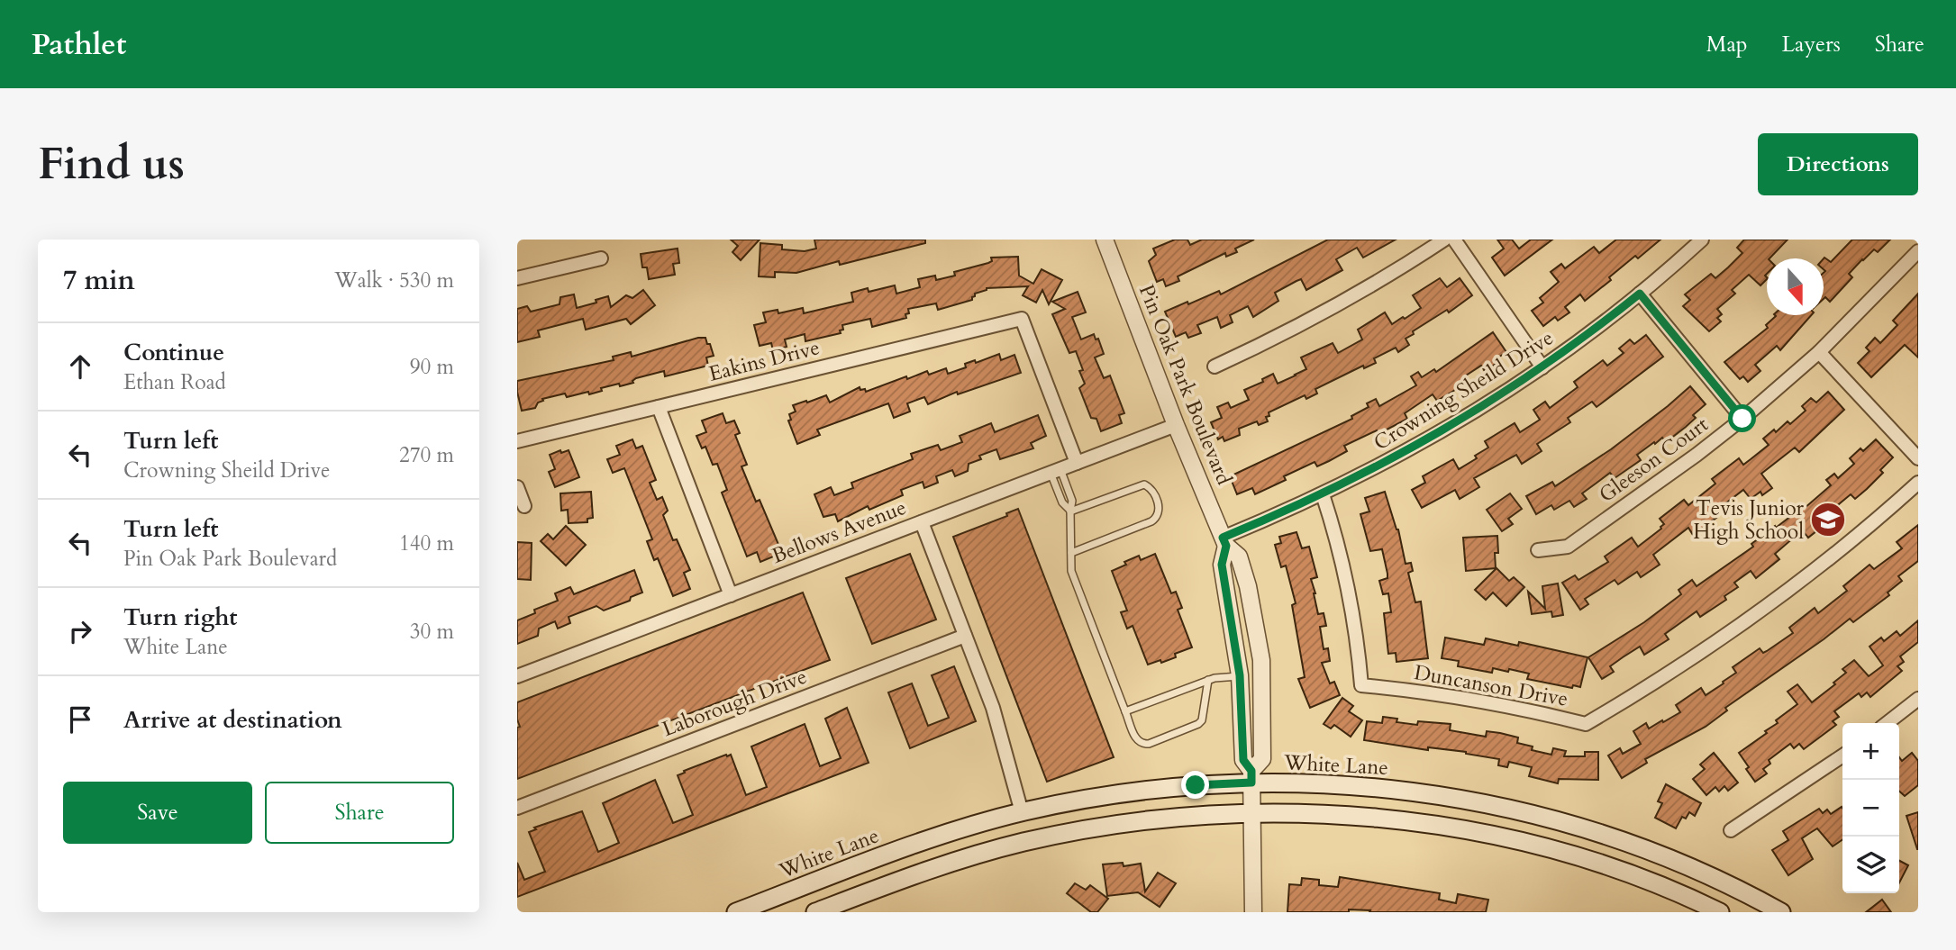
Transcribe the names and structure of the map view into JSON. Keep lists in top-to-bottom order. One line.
{"streets":{"main road":["White Lane"],"street":["Eakins Drive","Pin Oak Park Boulevard","Crowning Sheild Drive","Gleeson Court","Bellows Avenue","Duncanson Drive","Laborough Drive"]},"crossings":[["Eakins Drive","Bellows Avenue"],["Pin Oak Park Boulevard","Crowning Sheild Drive"],["Pin Oak Park Boulevard","Bellows Avenue"],["Pin Oak Park Boulevard","White Lane"],["Crowning Sheild Drive","Duncanson Drive"]],"places":{"school or university":["Tevis Junior High School"]},"north":"bottom","page":{"header":"Pathlet","nav":["Map","Layers","Share"],"buttons":["Directions",["Save","Share"]],"title":"Find us","heading":["7 min","Walk · 530 m"],"list":[["Continue","Ethan Road","90 m"],["Turn left","Crowning Sheild Drive","270 m"],["Turn left","Pin Oak Park Boulevard","140 m"],["Turn right","White Lane","30 m"],"Arrive at destination"],"map_buttons":["+","−"]}}
